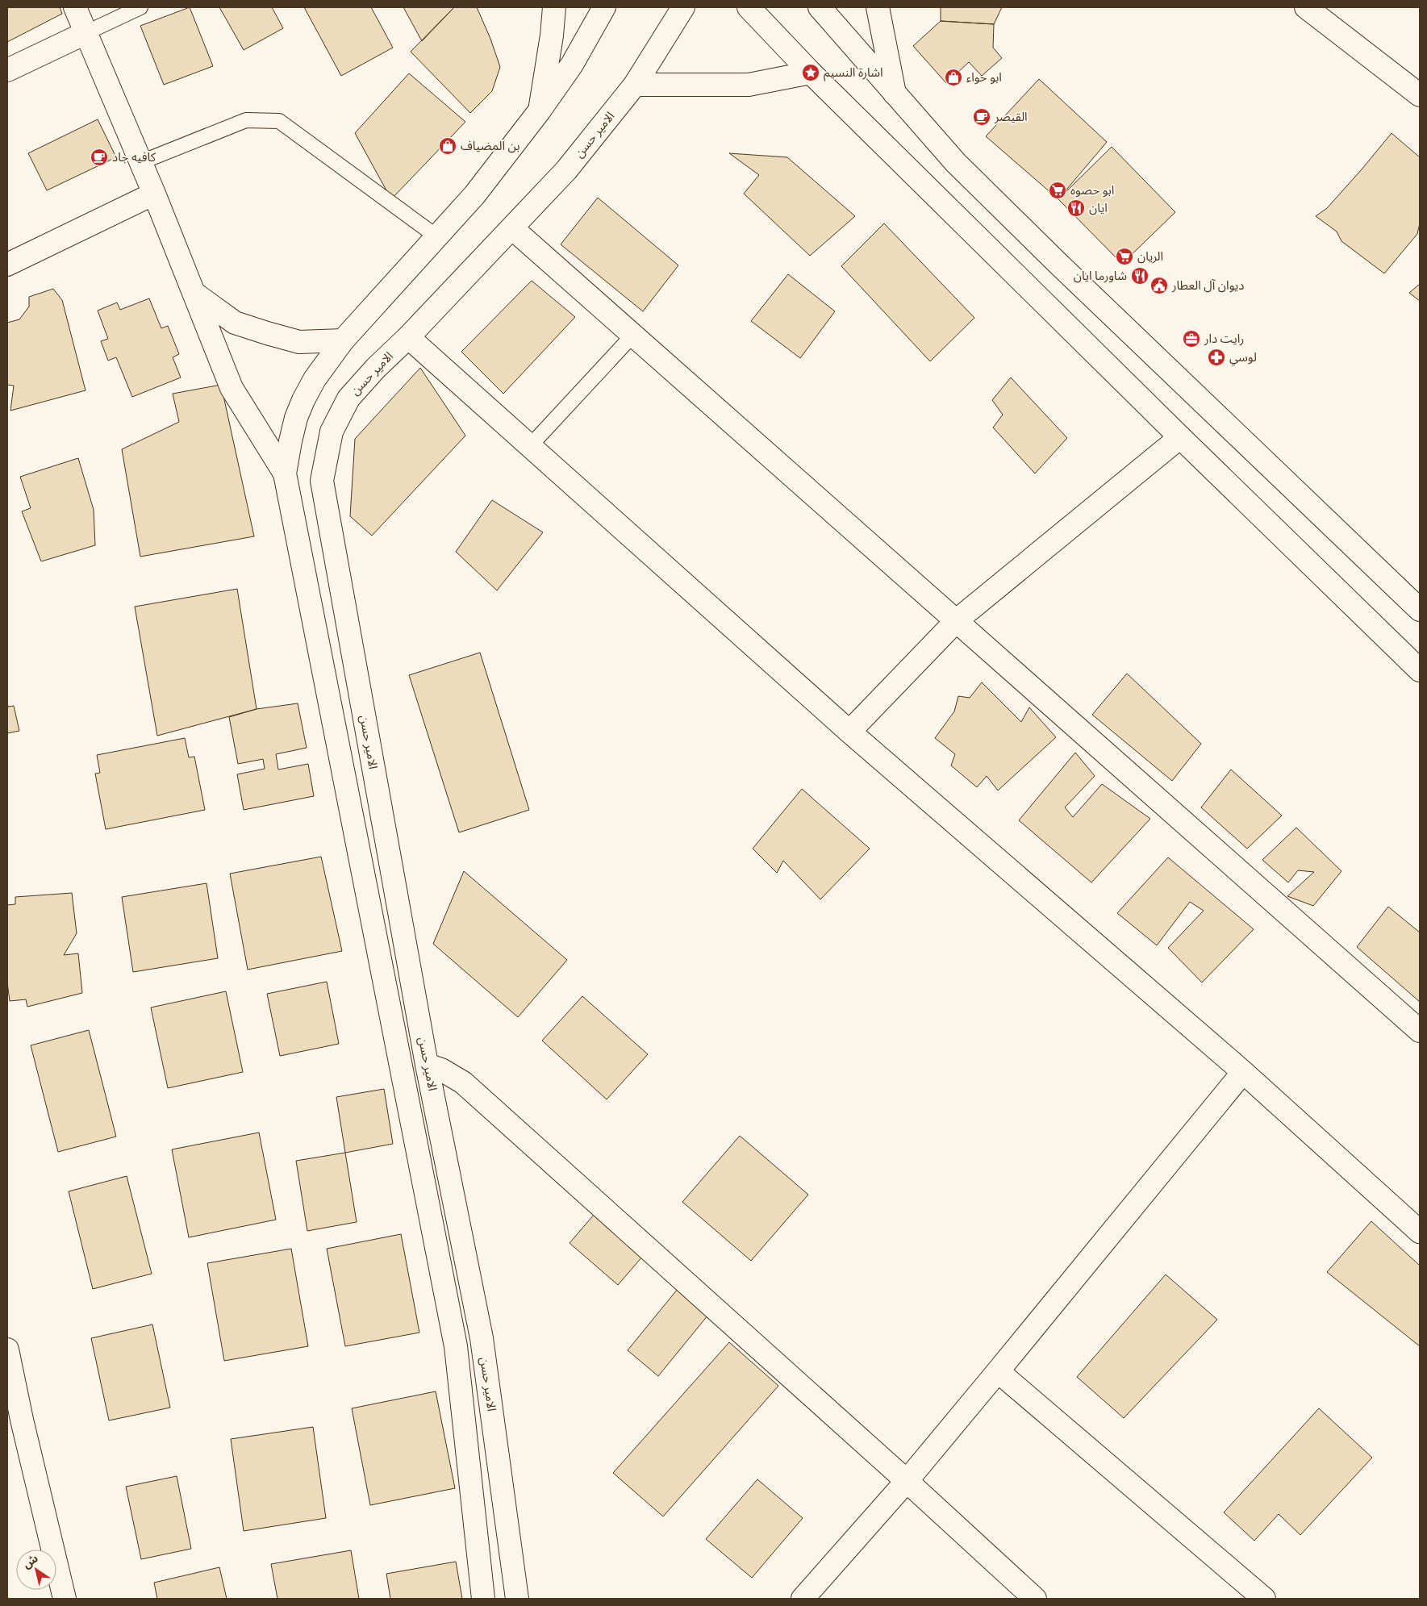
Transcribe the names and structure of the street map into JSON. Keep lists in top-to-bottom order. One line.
{"streets":{"street":["الامير حسن"]},"places":{"place":["اشارة النسيم"],"shop":["ابو حواء","بن المضياف"],"cafe":["القيصر","كافيه جاد"],"supermarket":["ابو حصوه","الريان"],"restaurant":["ايان","شاورما ايان"],"public building":["ديوان آل العطار"],"office":["رايت دار"],"pharmacy":["لوسي"]},"north":"top left"}
